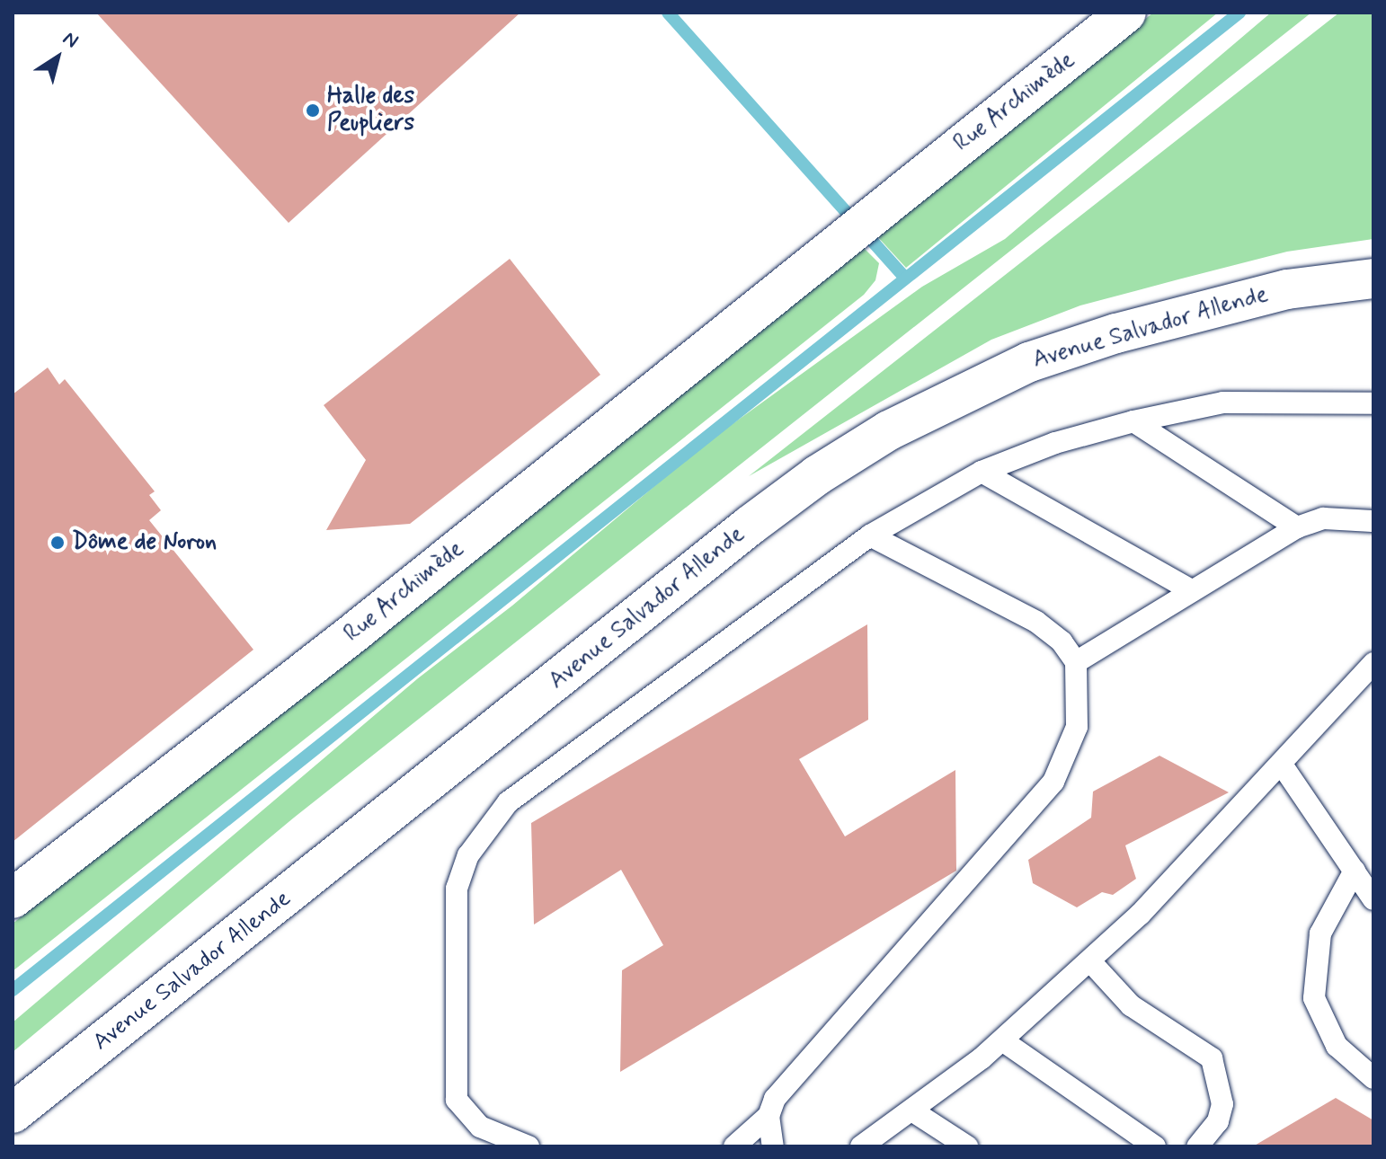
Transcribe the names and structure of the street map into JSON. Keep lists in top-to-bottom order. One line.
{"streets":{"main road":["Rue Archimède","Avenue Salvador Allende"]},"places":["Halle des Peupliers","Dôme de Noron"],"north":"top right"}
